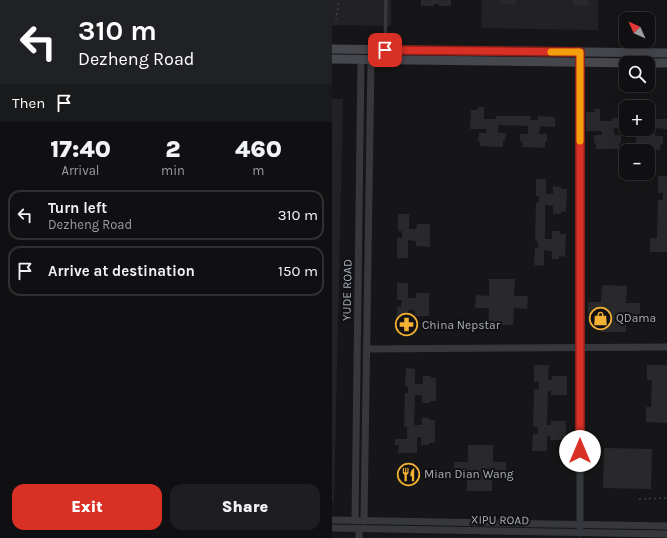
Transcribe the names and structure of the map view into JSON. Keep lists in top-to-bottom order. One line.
{"streets":{"street":["YUDE ROAD","XIPU ROAD"]},"crossings":[["YUDE ROAD","XIPU ROAD"]],"places":{"shop":["QDama"],"pharmacy":["China Nepstar"],"restaurant":["Mian Dian Wang"]},"north":"top left","page":{"turn":["310 m","Dezheng Road"],"map_buttons":["+","−"],"then":"Then","eta":["17:40","Arrival","2","min","460","m"],"list":[{"name":"Turn left","note":"Dezheng Road","value":"310 m"},{"name":"Arrive at destination","value":"150 m"}],"buttons":["Exit","Share"]}}
